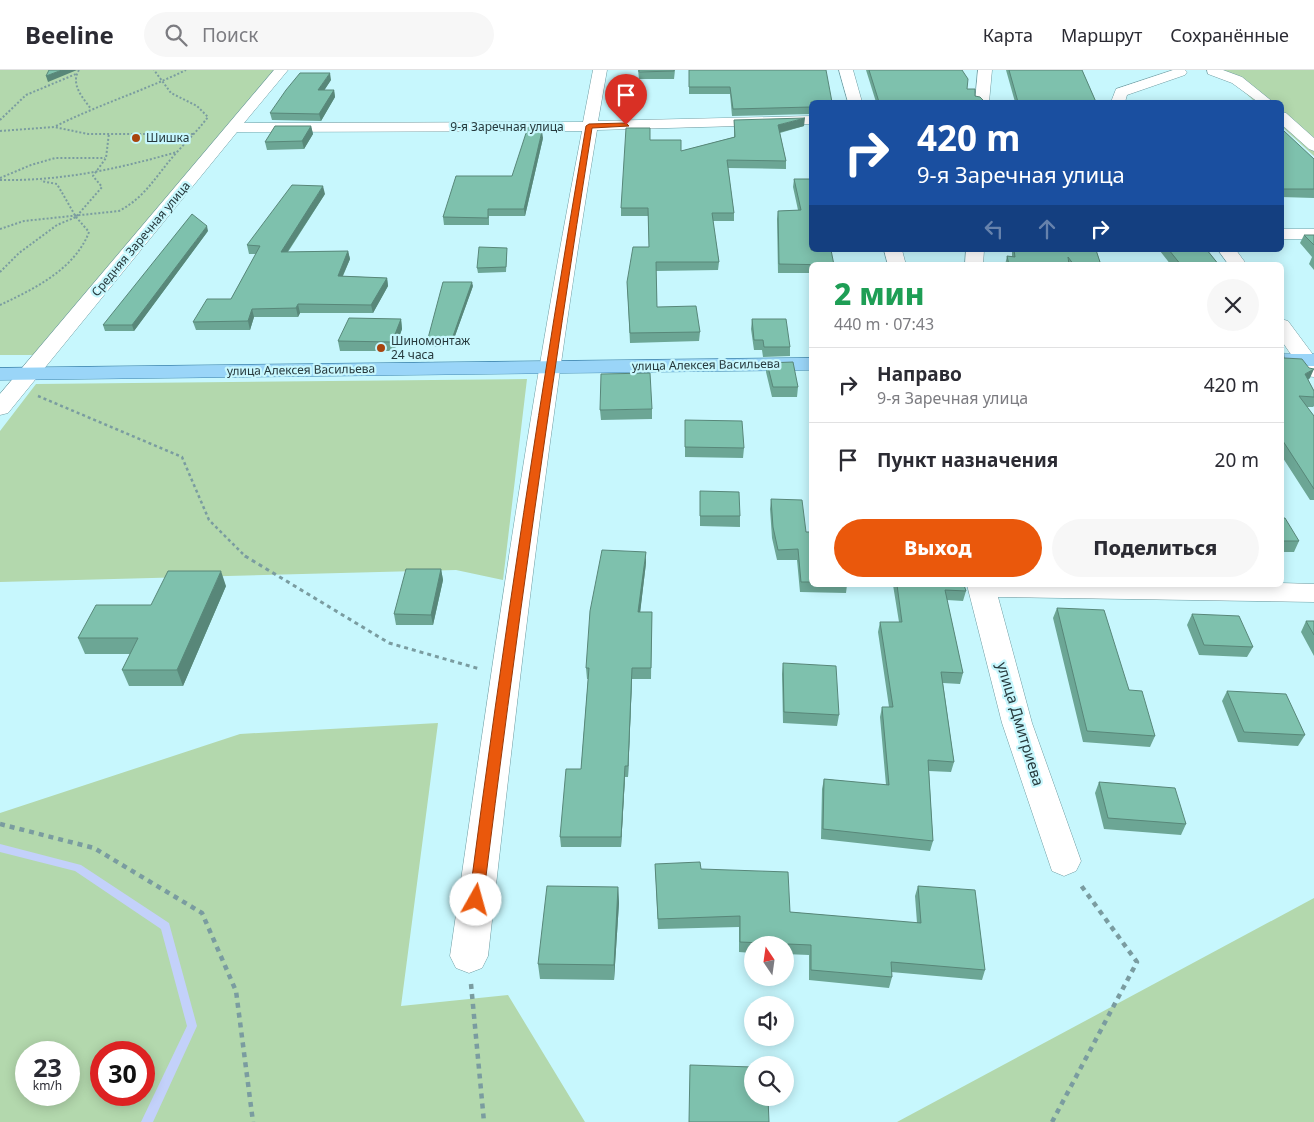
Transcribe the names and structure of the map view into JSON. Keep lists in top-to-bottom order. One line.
{"streets":{"main road":["улица Алексея Васильева"],"street":["9-я Заречная улица","Средняя Заречная улица","улица Дмитриева"]},"crossings":[["9-я Заречная улица","Средняя Заречная улица"],["Средняя Заречная улица","улица Алексея Васильева"]],"places":["Шишка","Шиномонтаж 24 часа"],"north":"top","page":{"header":"Beeline","search":"Поиск","nav":["Карта","Маршрут","Сохранённые"],"turn":["420 m","9-я Заречная улица"],"heading":["2 мин","440 m · 07:43"],"list":[{"name":"Направо","note":"9-я Заречная улица","value":"420 m"},{"name":"Пункт назначения","value":"20 m"}],"buttons":["Выход","Поделиться"],"speed":"23 km/h","limit":"30"}}
